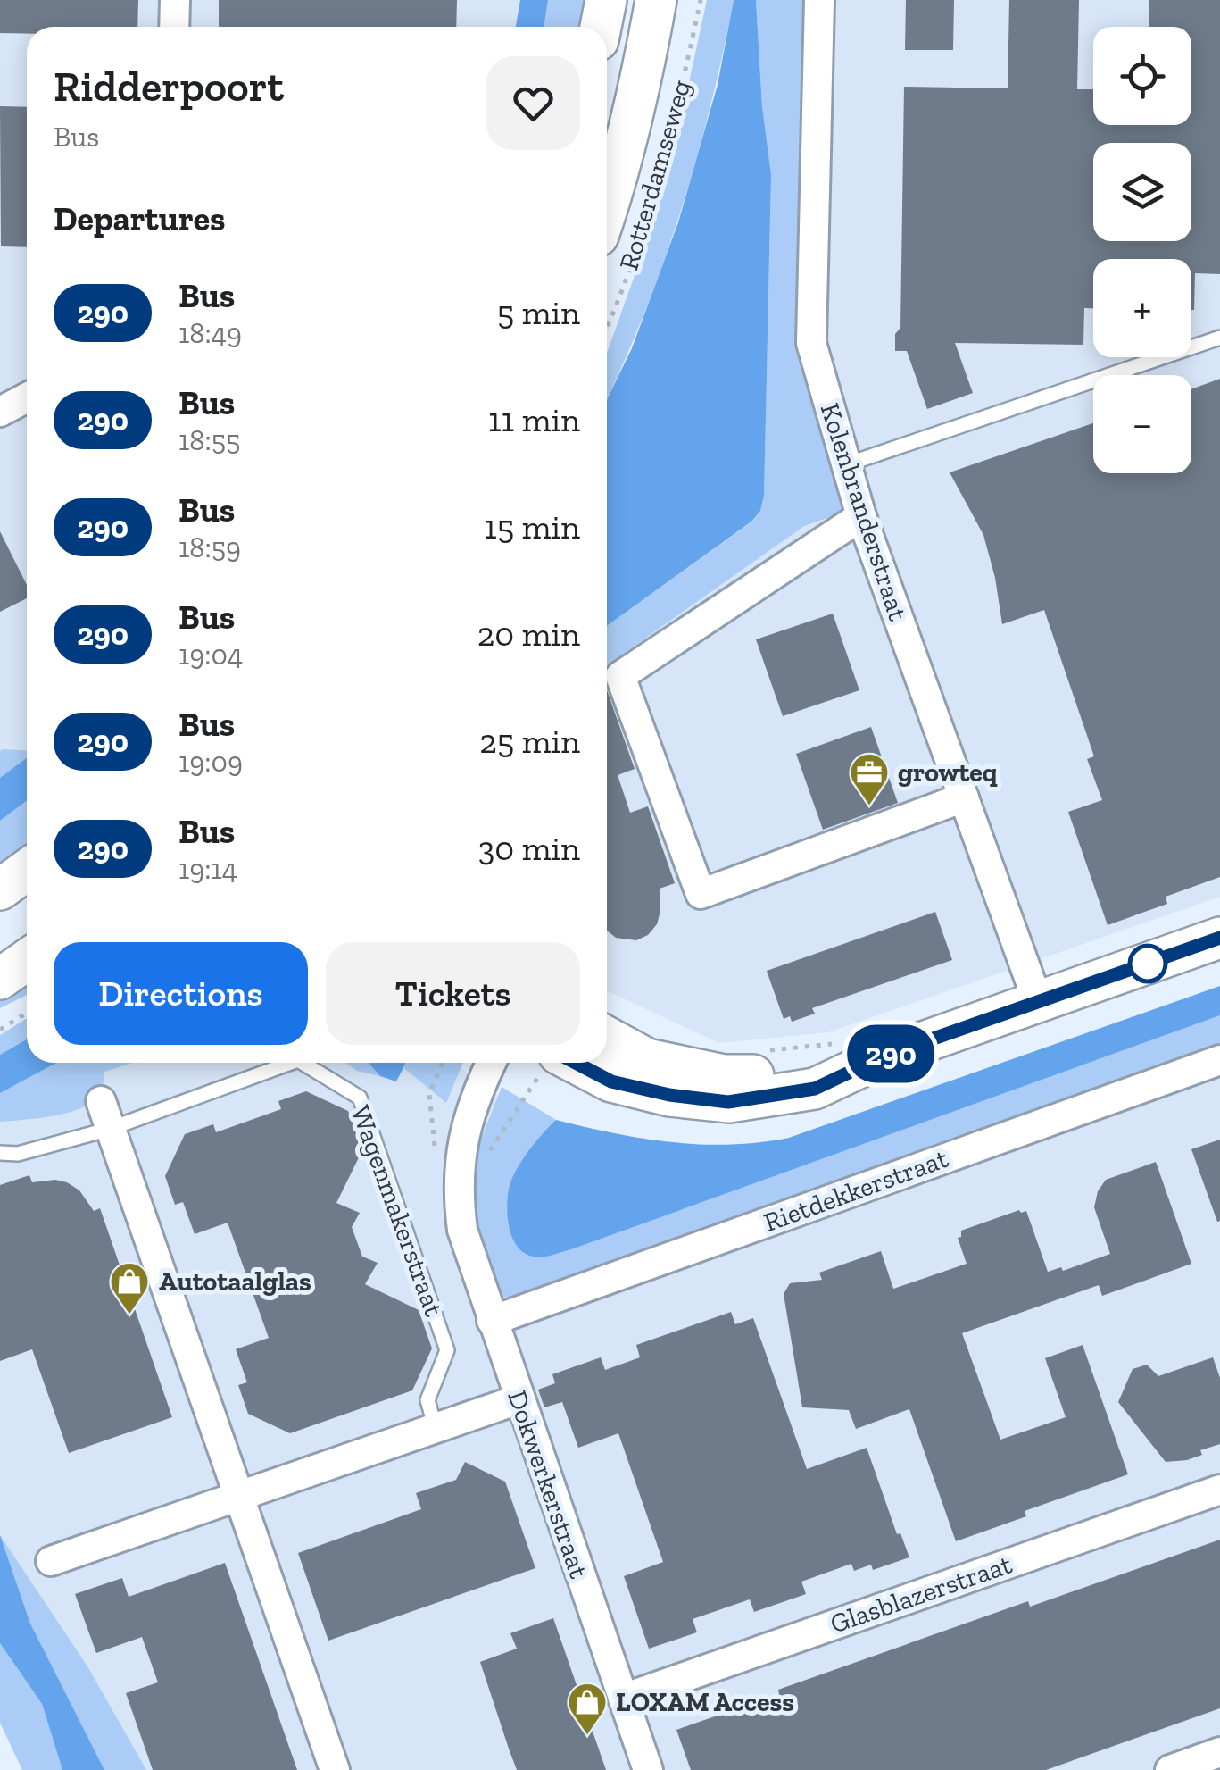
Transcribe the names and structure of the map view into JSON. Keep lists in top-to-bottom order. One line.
{"streets":{"street":["Rotterdamseweg","Kolenbranderstraat","Rietdekkerstraat","Dokwerkerstraat","Glasblazerstraat"],"lane":["Wagenmakerstraat"]},"crossings":[["Rietdekkerstraat","Dokwerkerstraat"],["Dokwerkerstraat","Glasblazerstraat"]],"places":{"office":["growteq"],"shop":["Autotaalglas","LOXAM Access"]},"lines":["bus line 290"],"page":{"on_map":"290","map_buttons":["+","−"],"heading":[["Ridderpoort","Bus"],"Departures"],"list":[{"mark":"290","name":"Bus","note":"18:49","value":"5 min"},{"mark":"290","name":"Bus","note":"18:55","value":"11 min"},{"mark":"290","name":"Bus","note":"18:59","value":"15 min"},{"mark":"290","name":"Bus","note":"19:04","value":"20 min"},{"mark":"290","name":"Bus","note":"19:09","value":"25 min"},{"mark":"290","name":"Bus","note":"19:14","value":"30 min"}],"buttons":["Directions","Tickets"]}}
